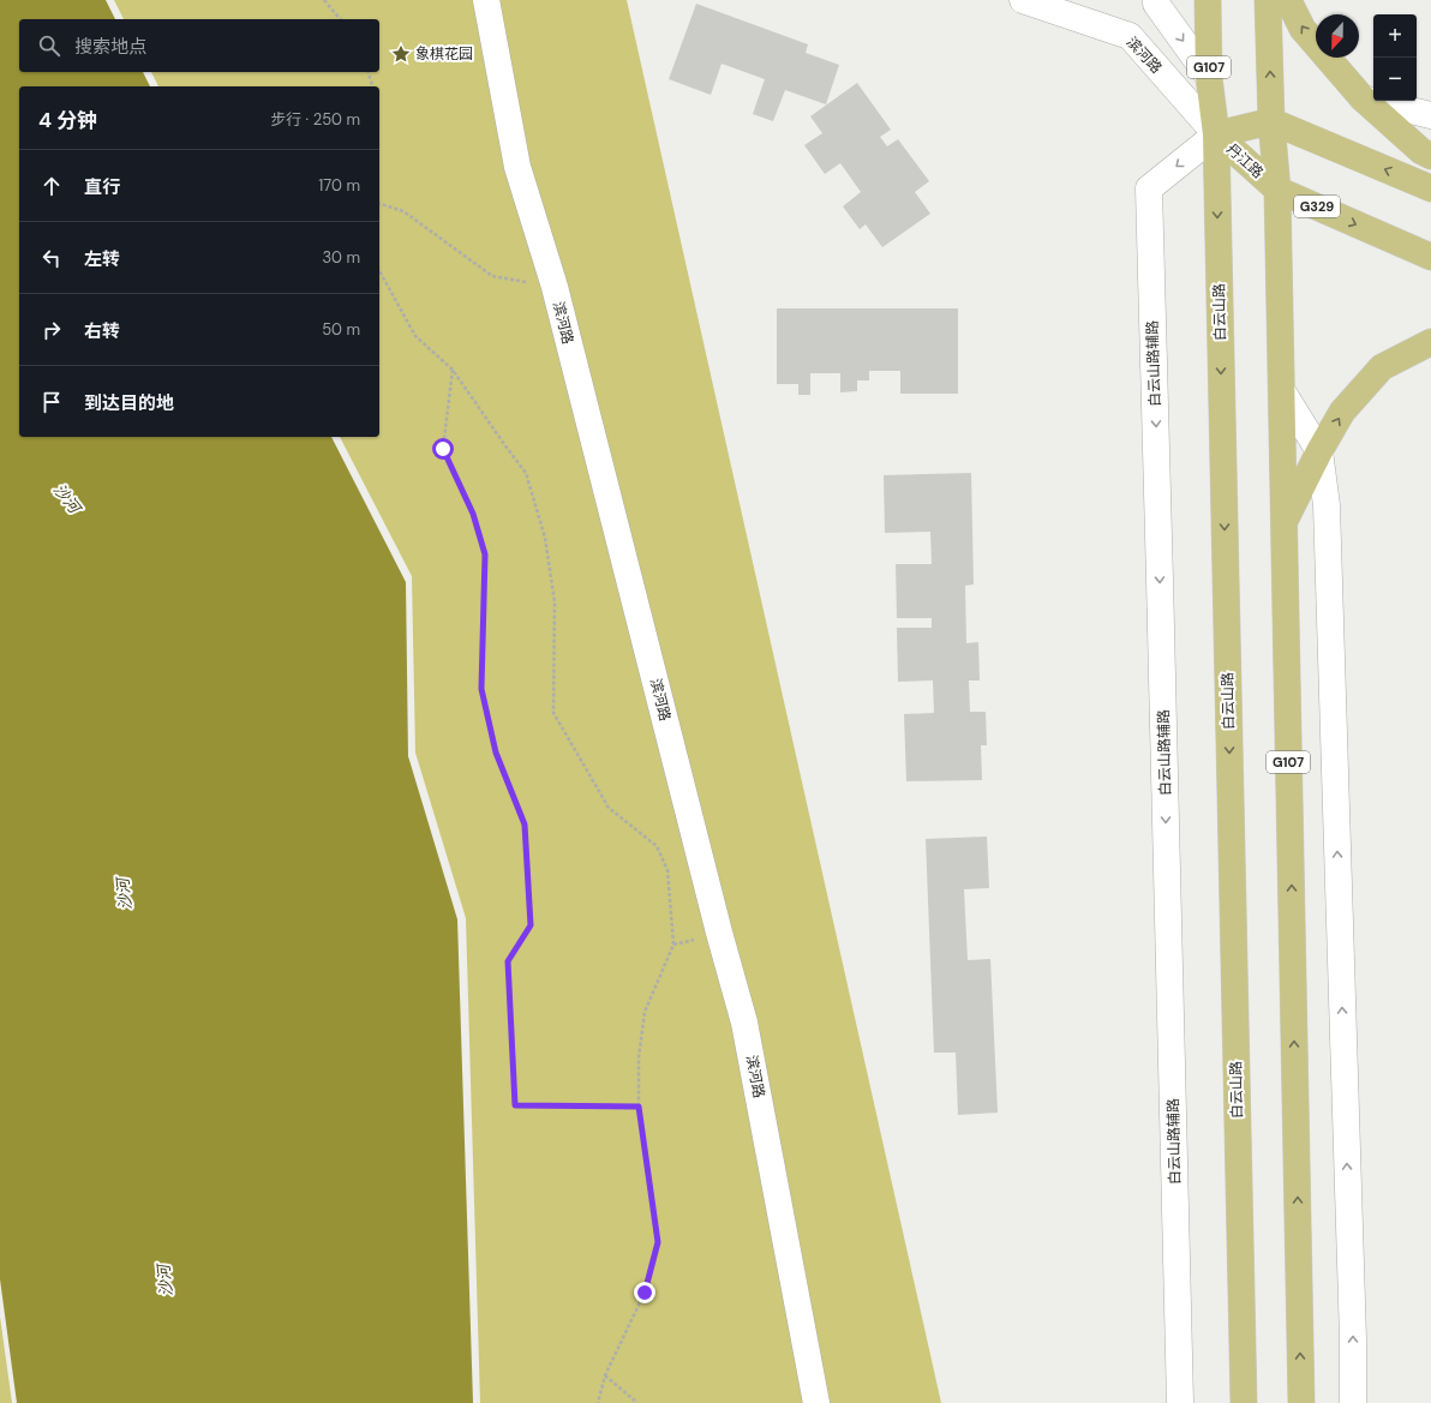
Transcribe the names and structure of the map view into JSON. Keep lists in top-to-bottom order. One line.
{"streets":{"highway":["G107","丹江路","G329","白云山路"],"street":["滨河路","白云山路辅路"]},"crossings":[["滨河路","丹江路"],["滨河路","白云山路"],["滨河路","白云山路辅路"],["G107","丹江路"],["丹江路","白云山路"],["丹江路","白云山路辅路"],["白云山路","白云山路辅路"]],"water":["沙河"],"places":{"place":["象棋花园"]},"north":"bottom","page":{"map_buttons":["+","−"],"search":"搜索地点","heading":["4 分钟","步行 · 250 m"],"list":[["直行","170 m"],["左转","30 m"],["右转","50 m"],"到达目的地"]}}
